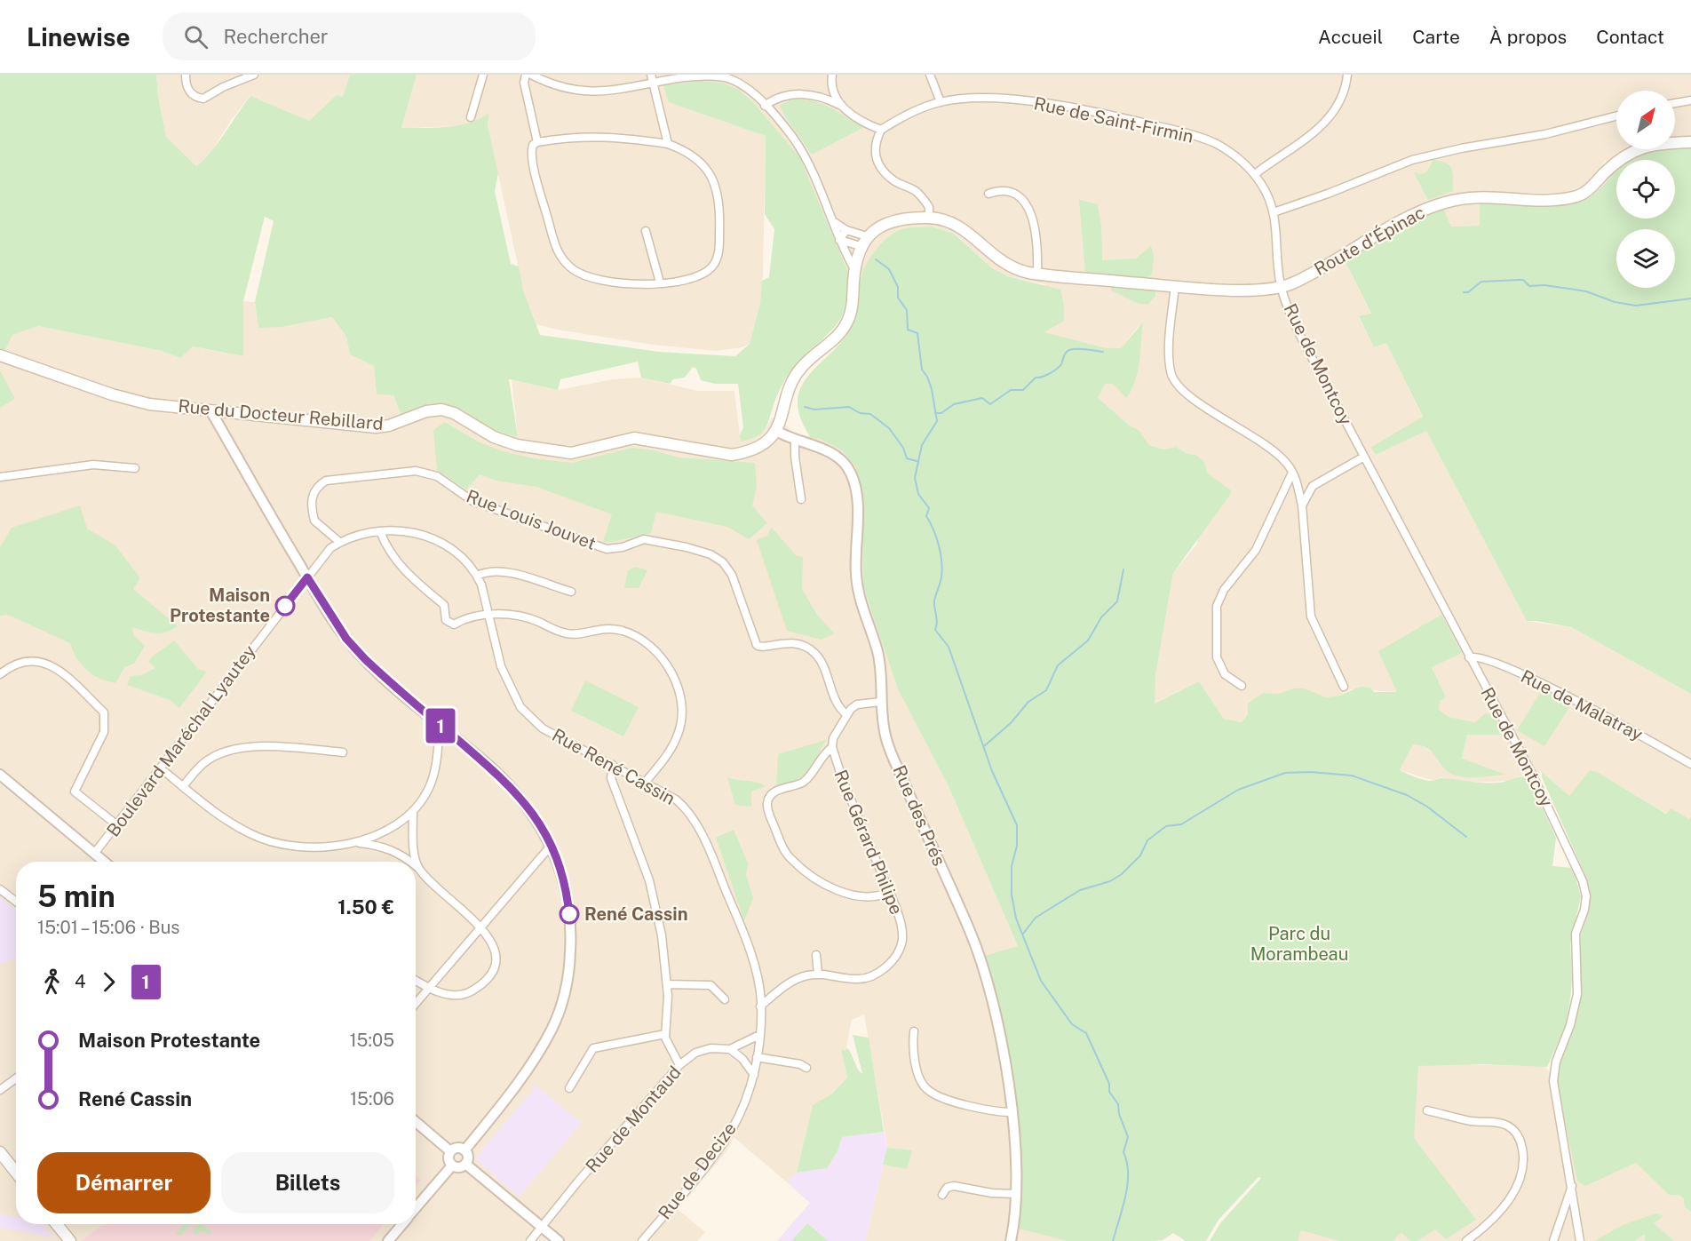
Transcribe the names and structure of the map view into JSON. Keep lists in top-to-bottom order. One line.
{"streets":{"main road":["Route d'Épinac","Rue du Docteur Rebillard"],"street":["Rue de Saint-Firmin","Rue de Montcoy","Rue Louis Jouvet","Rue de Malatray","Boulevard Maréchal Lyautey","Rue René Cassin","Rue des Prés","Rue Gérard Philipe","Rue de Montaud","Rue de Decize"]},"crossings":[["Rue de Saint-Firmin","Route d'Épinac"],["Rue de Saint-Firmin","Rue de Montcoy"],["Route d'Épinac","Rue de Montcoy"],["Rue de Montcoy","Rue de Malatray"],["Rue du Docteur Rebillard","Rue des Prés"],["Rue Louis Jouvet","Rue René Cassin"],["Rue Louis Jouvet","Rue Gérard Philipe"],["Boulevard Maréchal Lyautey","Rue René Cassin"],["Rue René Cassin","Rue Gérard Philipe"],["Rue René Cassin","Rue de Montaud"],["Rue René Cassin","Rue de Decize"],["Rue de Montaud","Rue de Decize"]],"parks":["Parc du Morambeau"],"places":["Maison Protestante","René Cassin"],"lines":["bus line 1"],"north":"top right","page":{"header":"Linewise","search":"Rechercher","nav":["Accueil","Carte","À propos","Contact"],"on_map":"1","heading":["5 min","15:01 – 15:06 · Bus","1.50 €"],"legs":["4","1"],"list":[{"name":"Maison Protestante","value":"15:05"},{"name":"René Cassin","value":"15:06"}],"buttons":["Démarrer","Billets"]}}
